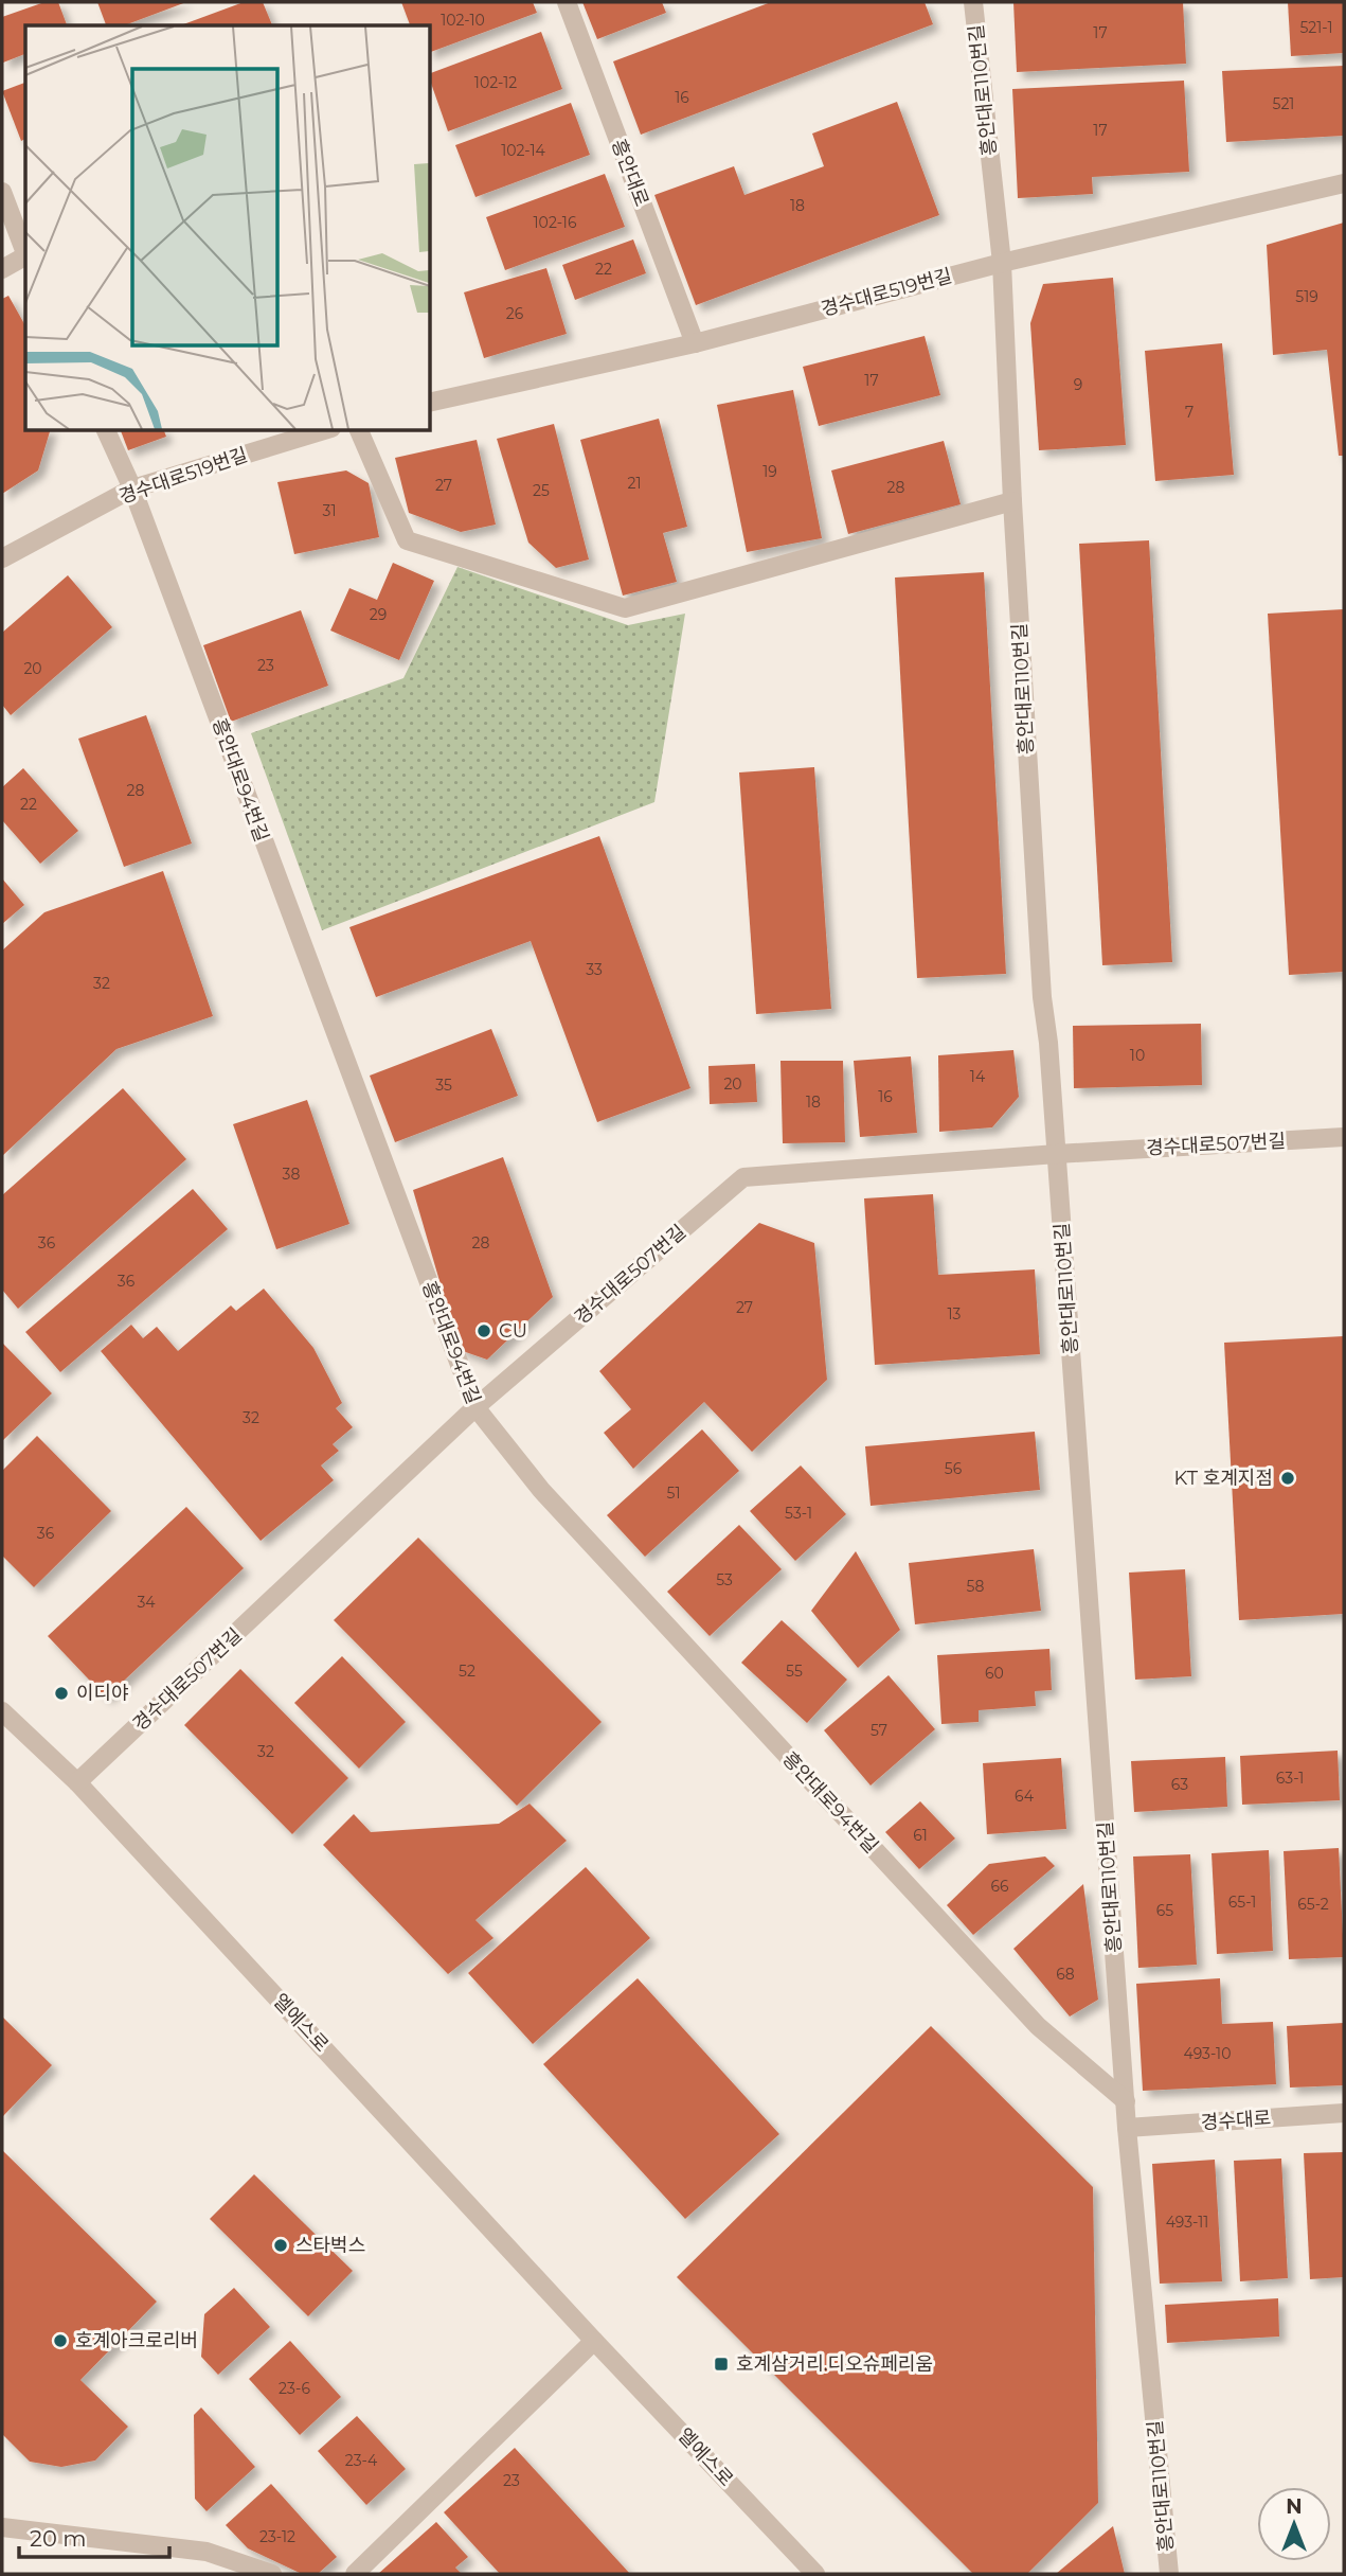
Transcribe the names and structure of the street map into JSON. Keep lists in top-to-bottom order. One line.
{"streets":{"street":["흥안대로110번길","흥안대로","경수대로519번길","흥안대로94번길","경수대로507번길","엘에스로","경수대로"]},"crossings":[["흥안대로110번길","경수대로519번길"],["흥안대로110번길","흥안대로94번길"],["흥안대로110번길","경수대로507번길"],["흥안대로110번길","경수대로"],["흥안대로","경수대로519번길"],["경수대로519번길","흥안대로94번길"],["흥안대로94번길","경수대로507번길"],["경수대로507번길","엘에스로"]],"places":{"other":["CU","KT 호계지점","이디야","스타벅스","호계아크로리버"],"transit":["호계삼거리.디오슈페리움"]},"house_numbers":["102-10","521-1","17","102-12","16","521","17","102-14","18","102-16","22","519","26","17","9","7","19","21","27","28","25","31","29","23","20","28","22","33","32","10","14","20","35","16","18","38","36","28","36","27","13","32","56","51","53-1","36","53","58","34","52","55","60","57","32","63-1","63","64","61","66","65-1","65-2","65","68","493-10","493-11","23-6","23-4","23","23-12"],"scale_bar":"20 m","north":"top"}
